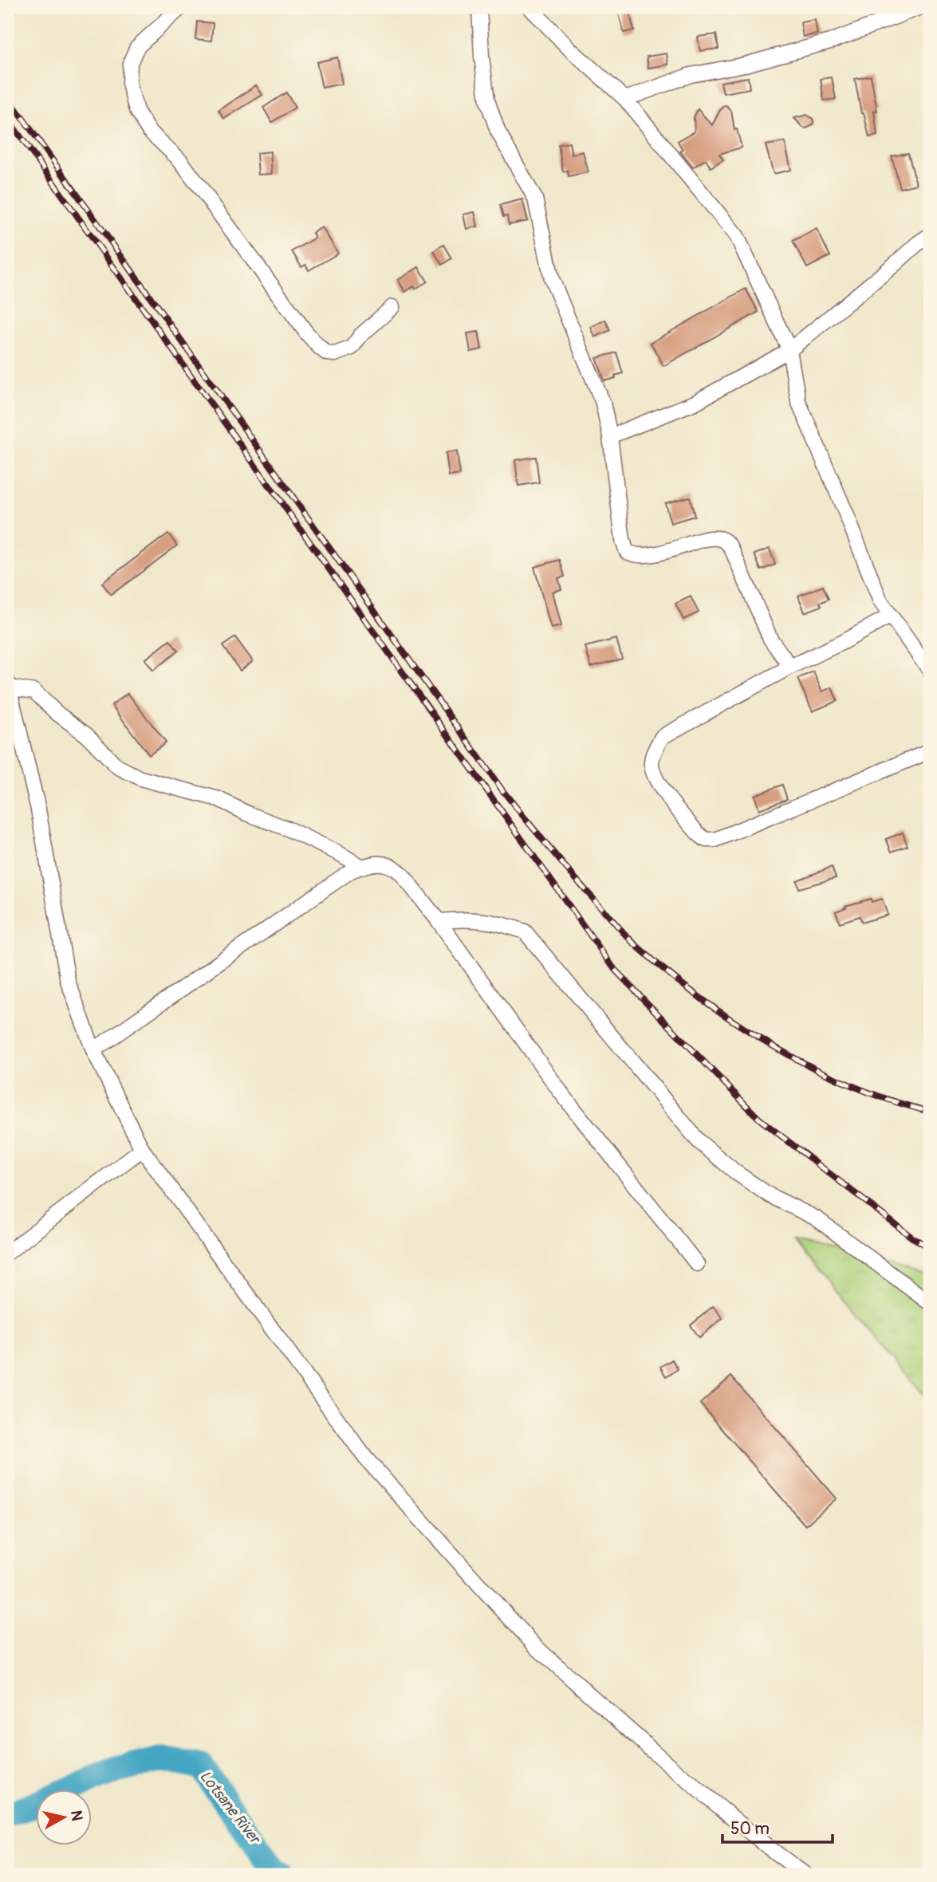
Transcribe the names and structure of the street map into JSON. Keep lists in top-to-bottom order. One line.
{"water":["Lotsane River"],"scale_bar":"50 m","north":"right"}
